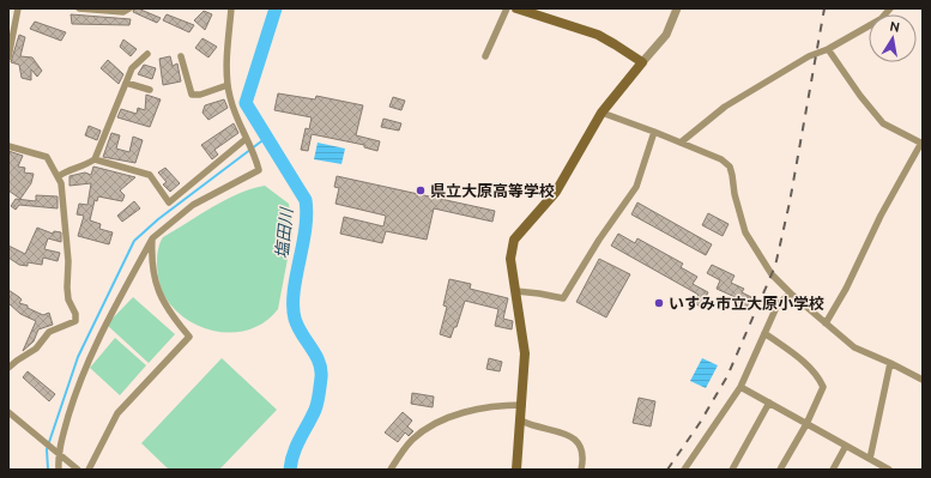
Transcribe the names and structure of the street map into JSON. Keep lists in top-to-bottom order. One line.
{"water":["塩田川"],"places":["県立大原高等学校","いすみ市立大原小学校"],"north":"top"}
